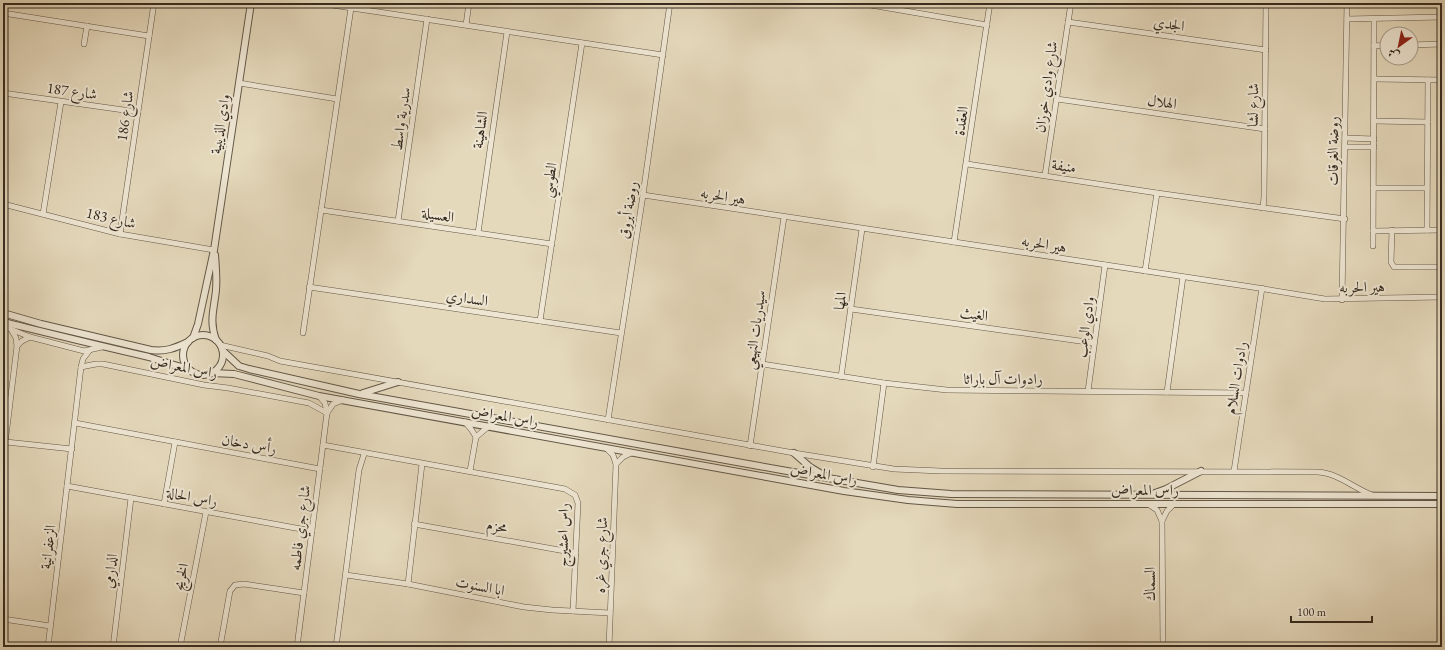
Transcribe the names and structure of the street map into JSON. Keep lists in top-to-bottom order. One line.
{"streets":{"street":["الجدي","شارع وادي خوزان","شارع 187","الهلال","شارع لشا","شارع 186","سدرية واسط","العقدة","وادي الذيبية","الشاهينة","روضة الغرقات","منيفة","الطوسي","هير الحربه","روضة أبروق","العسيلة","شارع 183","السداري","المها","الغيث","وادي الوعب","سيدريات النهيعي","راس المعراض","رادوات السلام","رادوات آل باراثا","رأس دخان","راس الحالة","محزم","شارع جري فاطمه","راس اعشيرج","الزعفرانية","شارع جري غره","الدارمي","الخريج","السماك","ابا السنوت"]},"crossings":[["الجدي","شارع وادي خوزان"],["الجدي","شارع لشا"],["شارع وادي خوزان","الهلال"],["شارع وادي خوزان","منيفة"],["شارع 187","شارع 186"],["الهلال","شارع لشا"],["شارع لشا","منيفة"],["شارع 186","شارع 183"],["سدرية واسط","العسيلة"],["العقدة","منيفة"],["العقدة","هير الحربه"],["وادي الذيبية","شارع 183"],["وادي الذيبية","راس المعراض"],["الشاهينة","العسيلة"],["روضة الغرقات","منيفة"],["روضة الغرقات","هير الحربه"],["الطوسي","العسيلة"],["الطوسي","السداري"],["هير الحربه","روضة أبروق"],["هير الحربه","المها"],["هير الحربه","وادي الوعب"],["هير الحربه","سيدريات النهيعي"],["هير الحربه","رادوات السلام"],["روضة أبروق","السداري"],["روضة أبروق","راس المعراض"],["المها","الغيث"],["المها","رادوات آل باراثا"],["الغيث","وادي الوعب"],["وادي الوعب","رادوات آل باراثا"],["سيدريات النهيعي","راس المعراض"],["سيدريات النهيعي","رادوات آل باراثا"],["راس المعراض","رادوات السلام"],["راس المعراض","شارع جري فاطمه"],["راس المعراض","الزعفرانية"],["رادوات السلام","رادوات آل باراثا"],["رأس دخان","شارع جري فاطمه"],["رأس دخان","الزعفرانية"],["راس الحالة","شارع جري فاطمه"],["راس الحالة","الزعفرانية"],["راس الحالة","الدارمي"],["راس الحالة","الخريج"],["محزم","راس اعشيرج"],["شارع جري فاطمه","راس اعشيرج"],["راس اعشيرج","ابا السنوت"],["شارع جري غره","ابا السنوت"]],"scale_bar":"100 m","north":"bottom left"}
